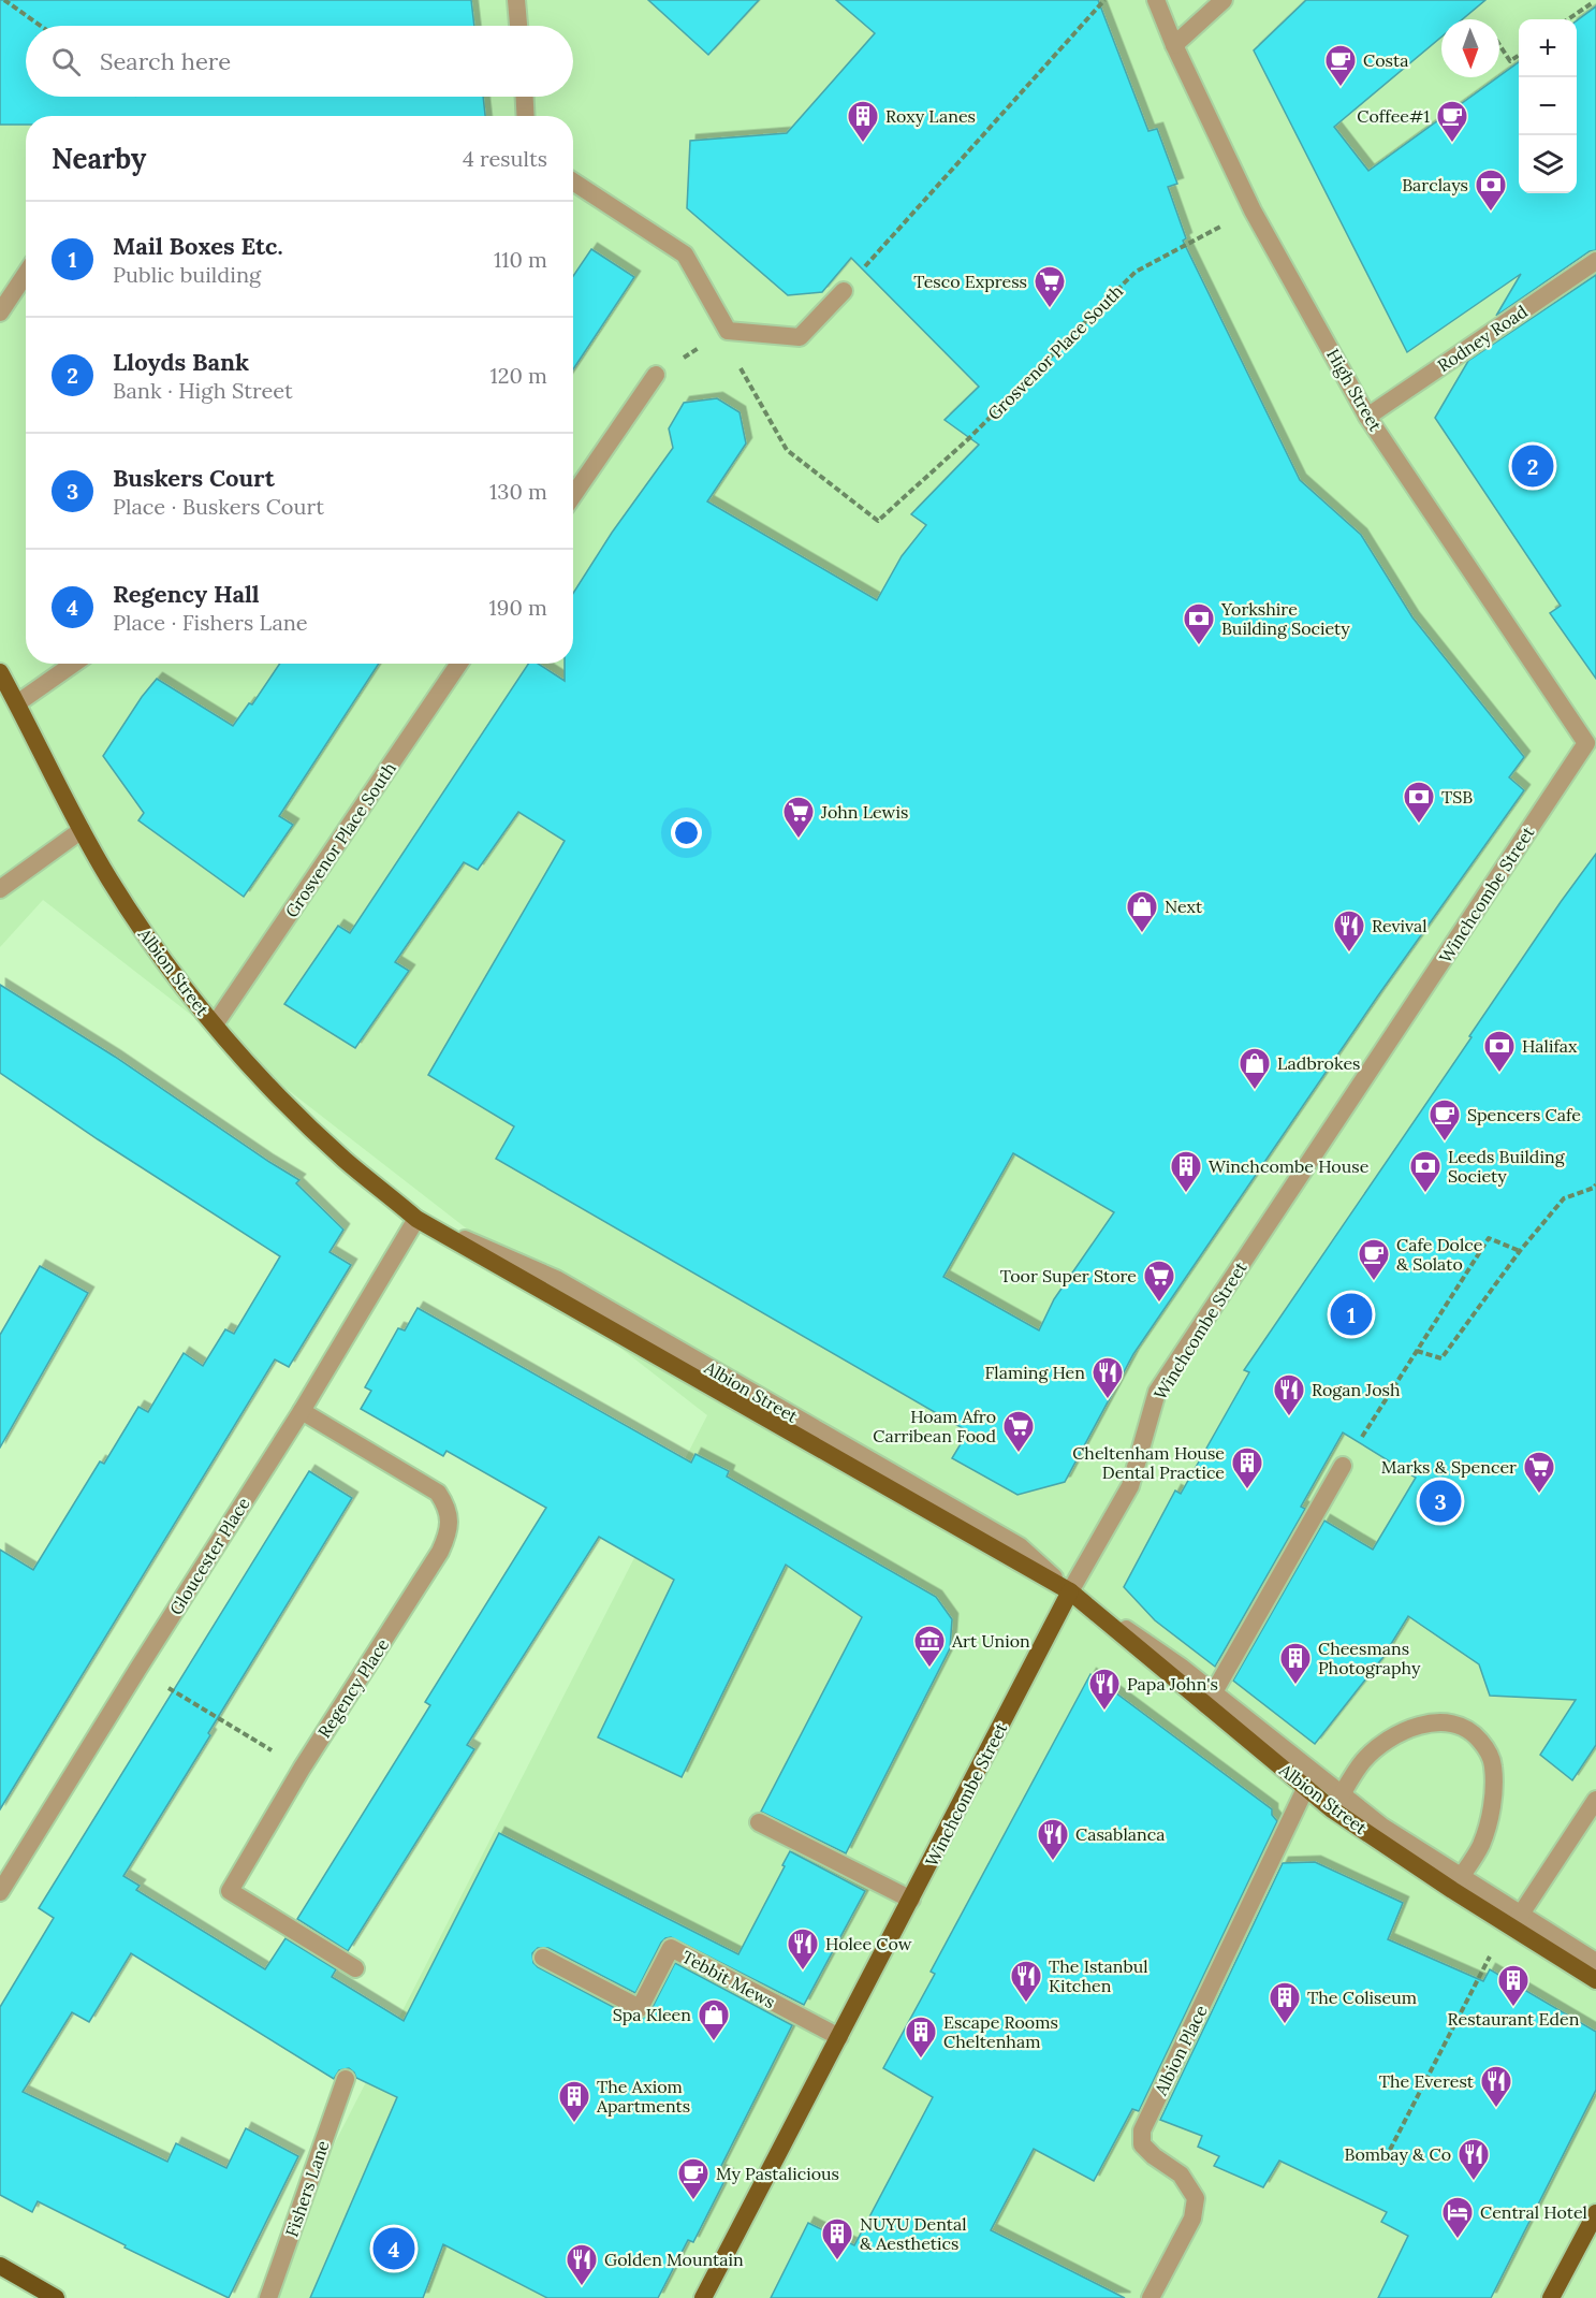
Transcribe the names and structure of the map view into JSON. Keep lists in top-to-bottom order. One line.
{"streets":{"main road":["Winchcombe Street","Albion Street"],"street":["Rodney Road","Grosvenor Place South","High Street","Gloucester Place","Regency Place","Tebbit Mews","Albion Place","Fishers Lane"]},"crossings":[["Rodney Road","High Street"],["Grosvenor Place South","High Street"],["Grosvenor Place South","Albion Street"],["High Street","Winchcombe Street"],["Winchcombe Street","Albion Street"],["Winchcombe Street","Tebbit Mews"],["Albion Street","Gloucester Place"],["Albion Street","Albion Place"],["Gloucester Place","Regency Place"]],"places":{"cafe":["Costa","Coffee#1","Spencers Cafe","Cafe Dolce & Solato","My Pastalicious"],"building":["Roxy Lanes","Winchcombe House","Cheltenham House Dental Practice","Cheesmans Photography","Restaurant Eden","The Coliseum","Escape Rooms Cheltenham","The Axiom Apartments","NUYU Dental & Aesthetics"],"bank":["Barclays","Yorkshire Building Society","TSB","Halifax","Leeds Building Society"],"supermarket":["Tesco Express","John Lewis","Toor Super Store","Hoam Afro Carribean Food","Marks & Spencer"],"shop":["Next","Ladbrokes","Spa Kleen"],"restaurant":["Revival","Flaming Hen","Rogan Josh","Papa John's","Casablanca","Holee Cow","The Istanbul Kitchen","The Everest","Bombay & Co","Golden Mountain"],"museum":["Art Union"],"hotel":["Central Hotel"]},"north":"bottom","page":{"map_buttons":["+","−"],"search":"Search here","heading":["Nearby","4 results"],"list":[{"mark":"1","name":"Mail Boxes Etc.","note":"Public building","value":"110 m"},{"mark":"2","name":"Lloyds Bank","note":"Bank · High Street","value":"120 m"},{"mark":"3","name":"Buskers Court","note":"Place · Buskers Court","value":"130 m"},{"mark":"4","name":"Regency Hall","note":"Place · Fishers Lane","value":"190 m"}],"pins":["2","1","3","4"]}}
